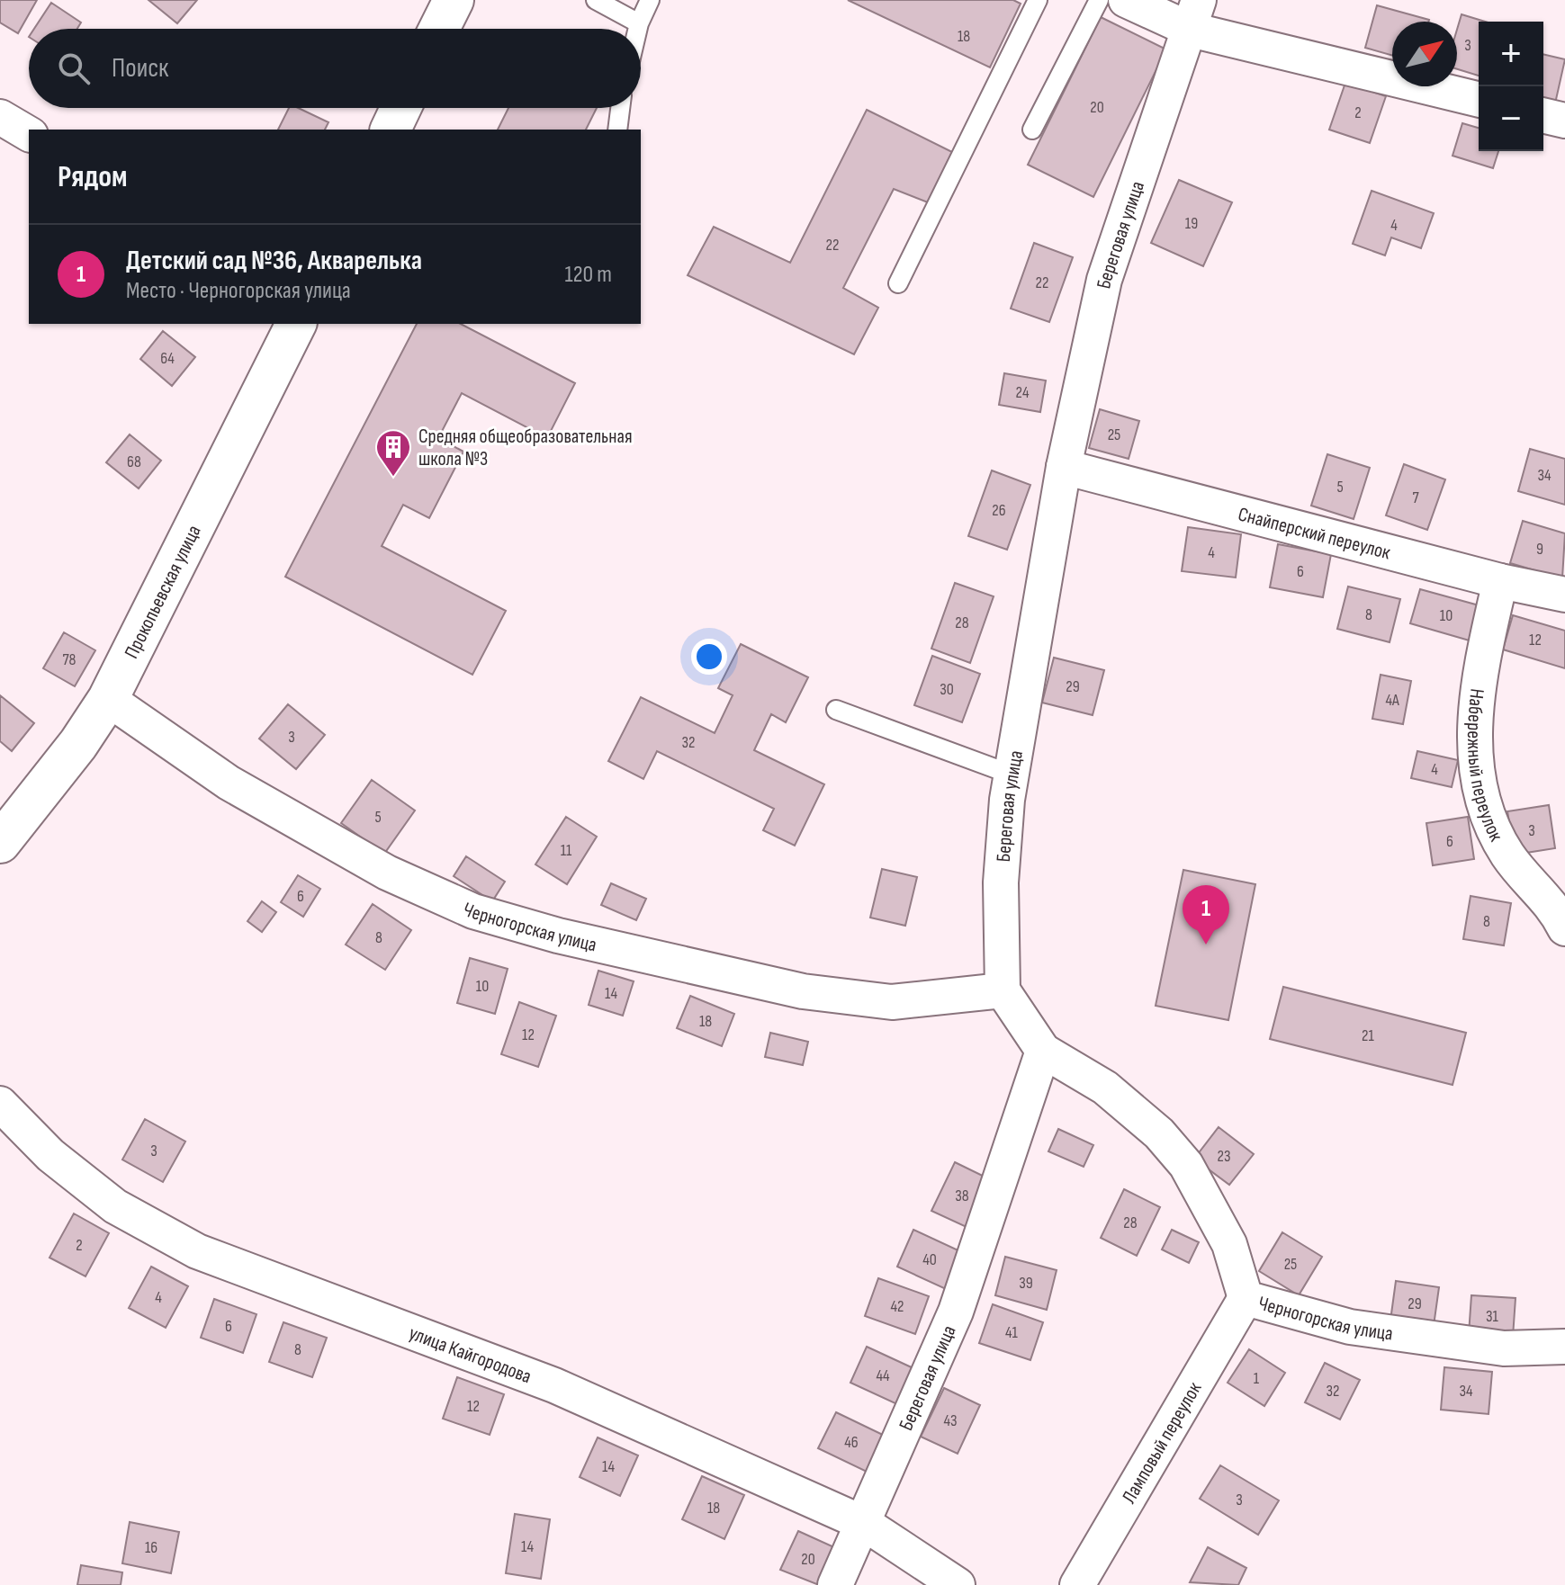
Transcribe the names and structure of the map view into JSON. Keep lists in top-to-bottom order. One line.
{"streets":{"main road":["Прокопьевская улица"],"street":["Береговая улица","Снайперский переулок","Набережный переулок","Черногорская улица","улица Кайгородова","Ламповый переулок"]},"crossings":[["Береговая улица","Снайперский переулок"],["Береговая улица","Черногорская улица"],["Береговая улица","улица Кайгородова"],["Снайперский переулок","Набережный переулок"],["Прокопьевская улица","Черногорская улица"],["Черногорская улица","Ламповый переулок"]],"places":{"building":["Средняя общеобразовательная школа №3"]},"house_numbers":["18","3","20","2","19","4","22","22","64","24","25","68","34","5","7","26","9","4","6","8","10","28","12","78","29","30","4А","3","32","4","5","3","6","11","6","8","8","10","14","18","12","21","3","23","38","28","2","40","25","39","4","29","42","31","6","41","8","44","1","32","34","12","43","46","14","3","18","14","16","20"],"north":"top right","page":{"map_buttons":["+","−"],"search":"Поиск","heading":"Рядом","list":[{"mark":"1","name":"Детский сад №36, Акварелька","note":"Место · Черногорская улица","value":"120 m"}],"pins":"1"}}
